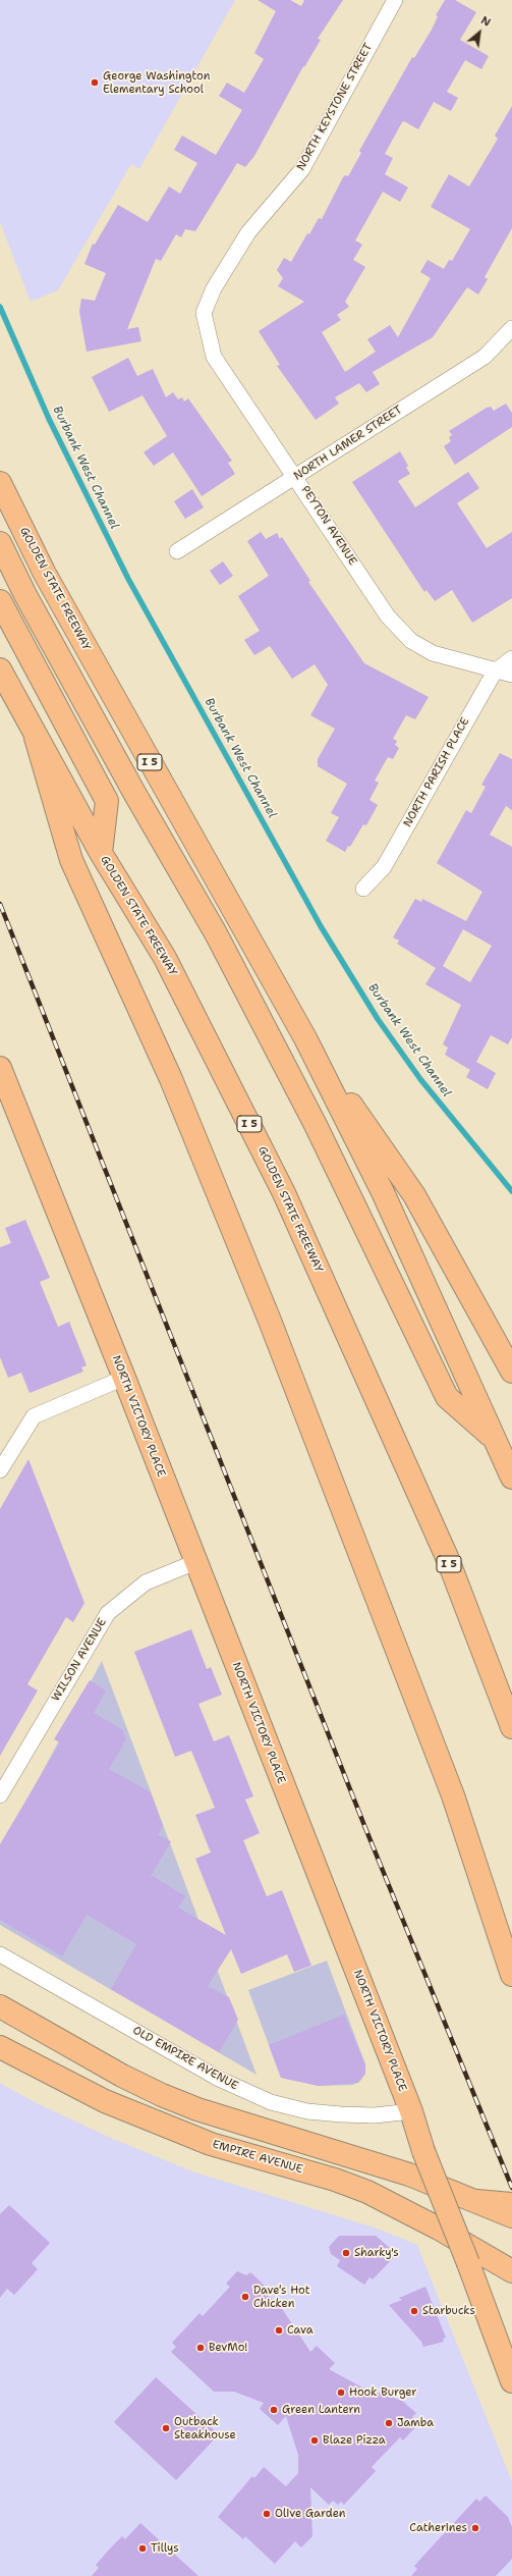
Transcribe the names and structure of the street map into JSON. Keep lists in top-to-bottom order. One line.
{"streets":{"main road":["GOLDEN STATE FREEWAY","I 5","NORTH VICTORY PLACE","EMPIRE AVENUE"],"street":["NORTH KEYSTONE STREET","NORTH LAMER STREET","PEYTON AVENUE","NORTH PARISH PLACE","WILSON AVENUE","OLD EMPIRE AVENUE"]},"crossings":[["NORTH KEYSTONE STREET","PEYTON AVENUE"],["NORTH LAMER STREET","PEYTON AVENUE"],["PEYTON AVENUE","NORTH PARISH PLACE"],["NORTH VICTORY PLACE","WILSON AVENUE"],["NORTH VICTORY PLACE","OLD EMPIRE AVENUE"]],"water":["Burbank West Channel"],"places":["George Washington Elementary School","Sharky's","Dave's Hot Chicken","Starbucks","Cava","BevMo!","Hook Burger","Green Lantern","Jamba","Outback Steakhouse","Blaze Pizza","Olive Garden","Catherines","Tillys"],"north":"top right"}
